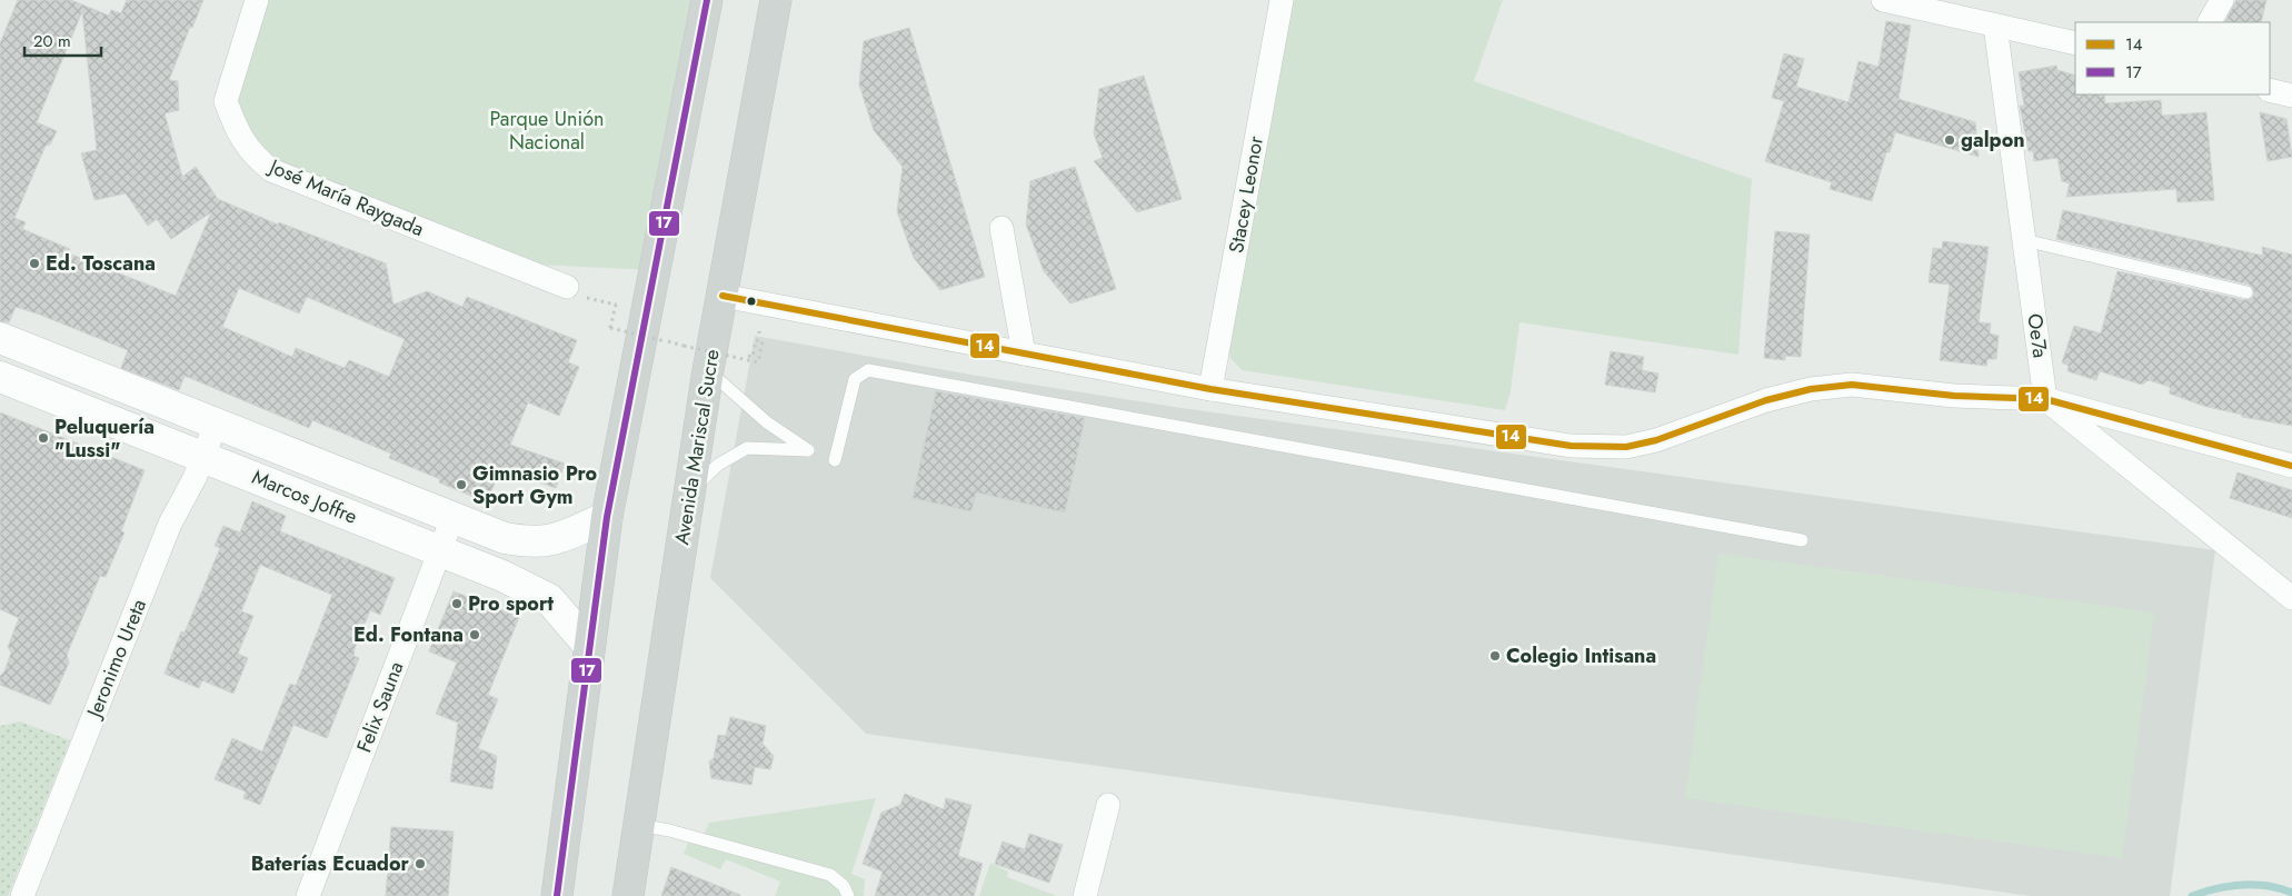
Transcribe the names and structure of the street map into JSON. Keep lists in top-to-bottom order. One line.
{"streets":{"main road":["Avenida Mariscal Sucre"],"street":["Stacey Leonor","José María Raygada","Oe7a","Marcos Joffre","Jeronimo Ureta","Felix Sauna"]},"crossings":[["Marcos Joffre","Jeronimo Ureta"],["Marcos Joffre","Felix Sauna"]],"parks":["Parque Unión Nacional"],"places":["galpon","Ed. Toscana","Peluquería \"Lussi\"","Gimnasio Pro Sport Gym","Pro sport","Ed. Fontana","Colegio Intisana","Baterías Ecuador"],"lines":["transit line 17","transit line 14"],"legend":["14","17"],"scale_bar":"20 m"}
